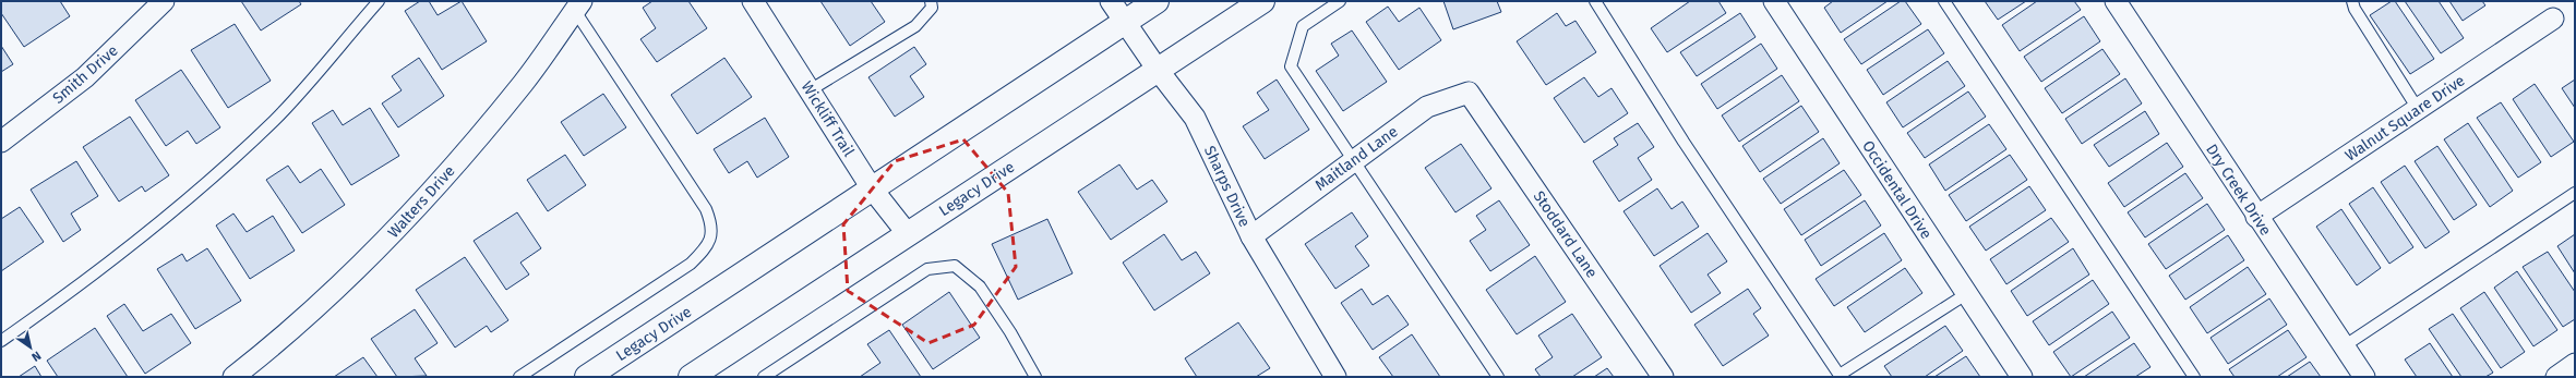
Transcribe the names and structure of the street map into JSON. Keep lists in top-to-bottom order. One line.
{"streets":{"main road":["Legacy Drive"],"street":["Smith Drive","Walnut Square Drive","Wickliff Trail","Maitland Lane","Sharps Drive","Occidental Drive","Dry Creek Drive","Walters Drive","Stoddard Lane"]},"crossings":[["Walnut Square Drive","Dry Creek Drive"],["Wickliff Trail","Legacy Drive"],["Maitland Lane","Sharps Drive"],["Maitland Lane","Stoddard Lane"],["Sharps Drive","Legacy Drive"]],"north":"bottom right"}
